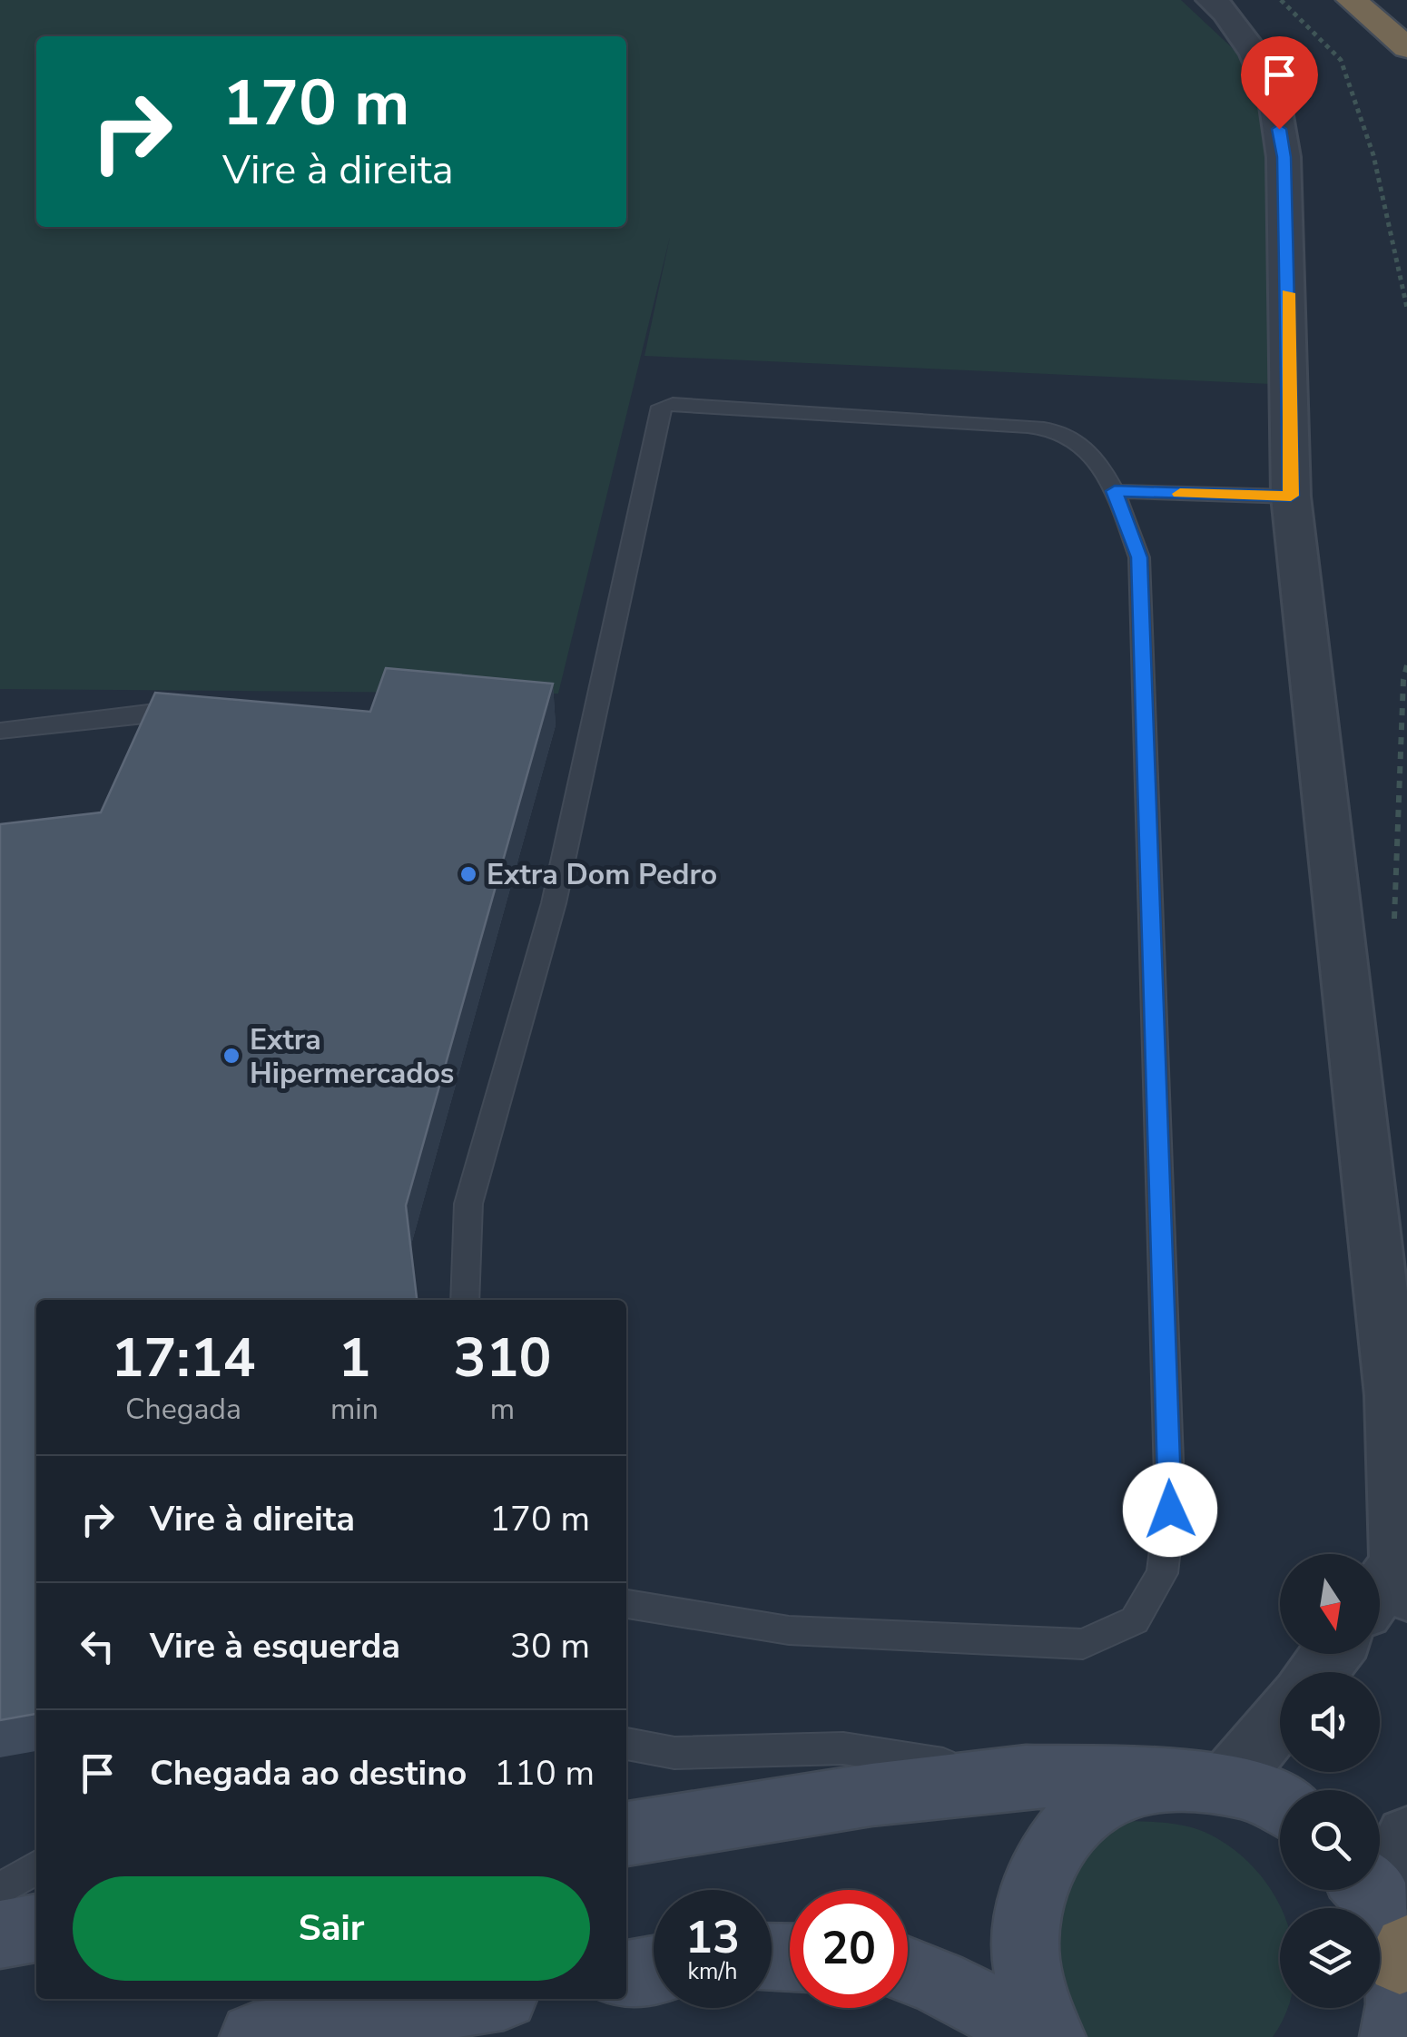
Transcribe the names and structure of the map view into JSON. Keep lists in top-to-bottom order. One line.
{"places":["Extra Dom Pedro","Extra Hipermercados"],"north":"bottom","page":{"turn":["170 m","Vire à direita"],"eta":["17:14","Chegada","1","min","310","m"],"list":[{"name":"Vire à direita","value":"170 m"},{"name":"Vire à esquerda","value":"30 m"},{"name":"Chegada ao destino","value":"110 m"}],"buttons":"Sair","speed":"13 km/h","limit":"20"}}
